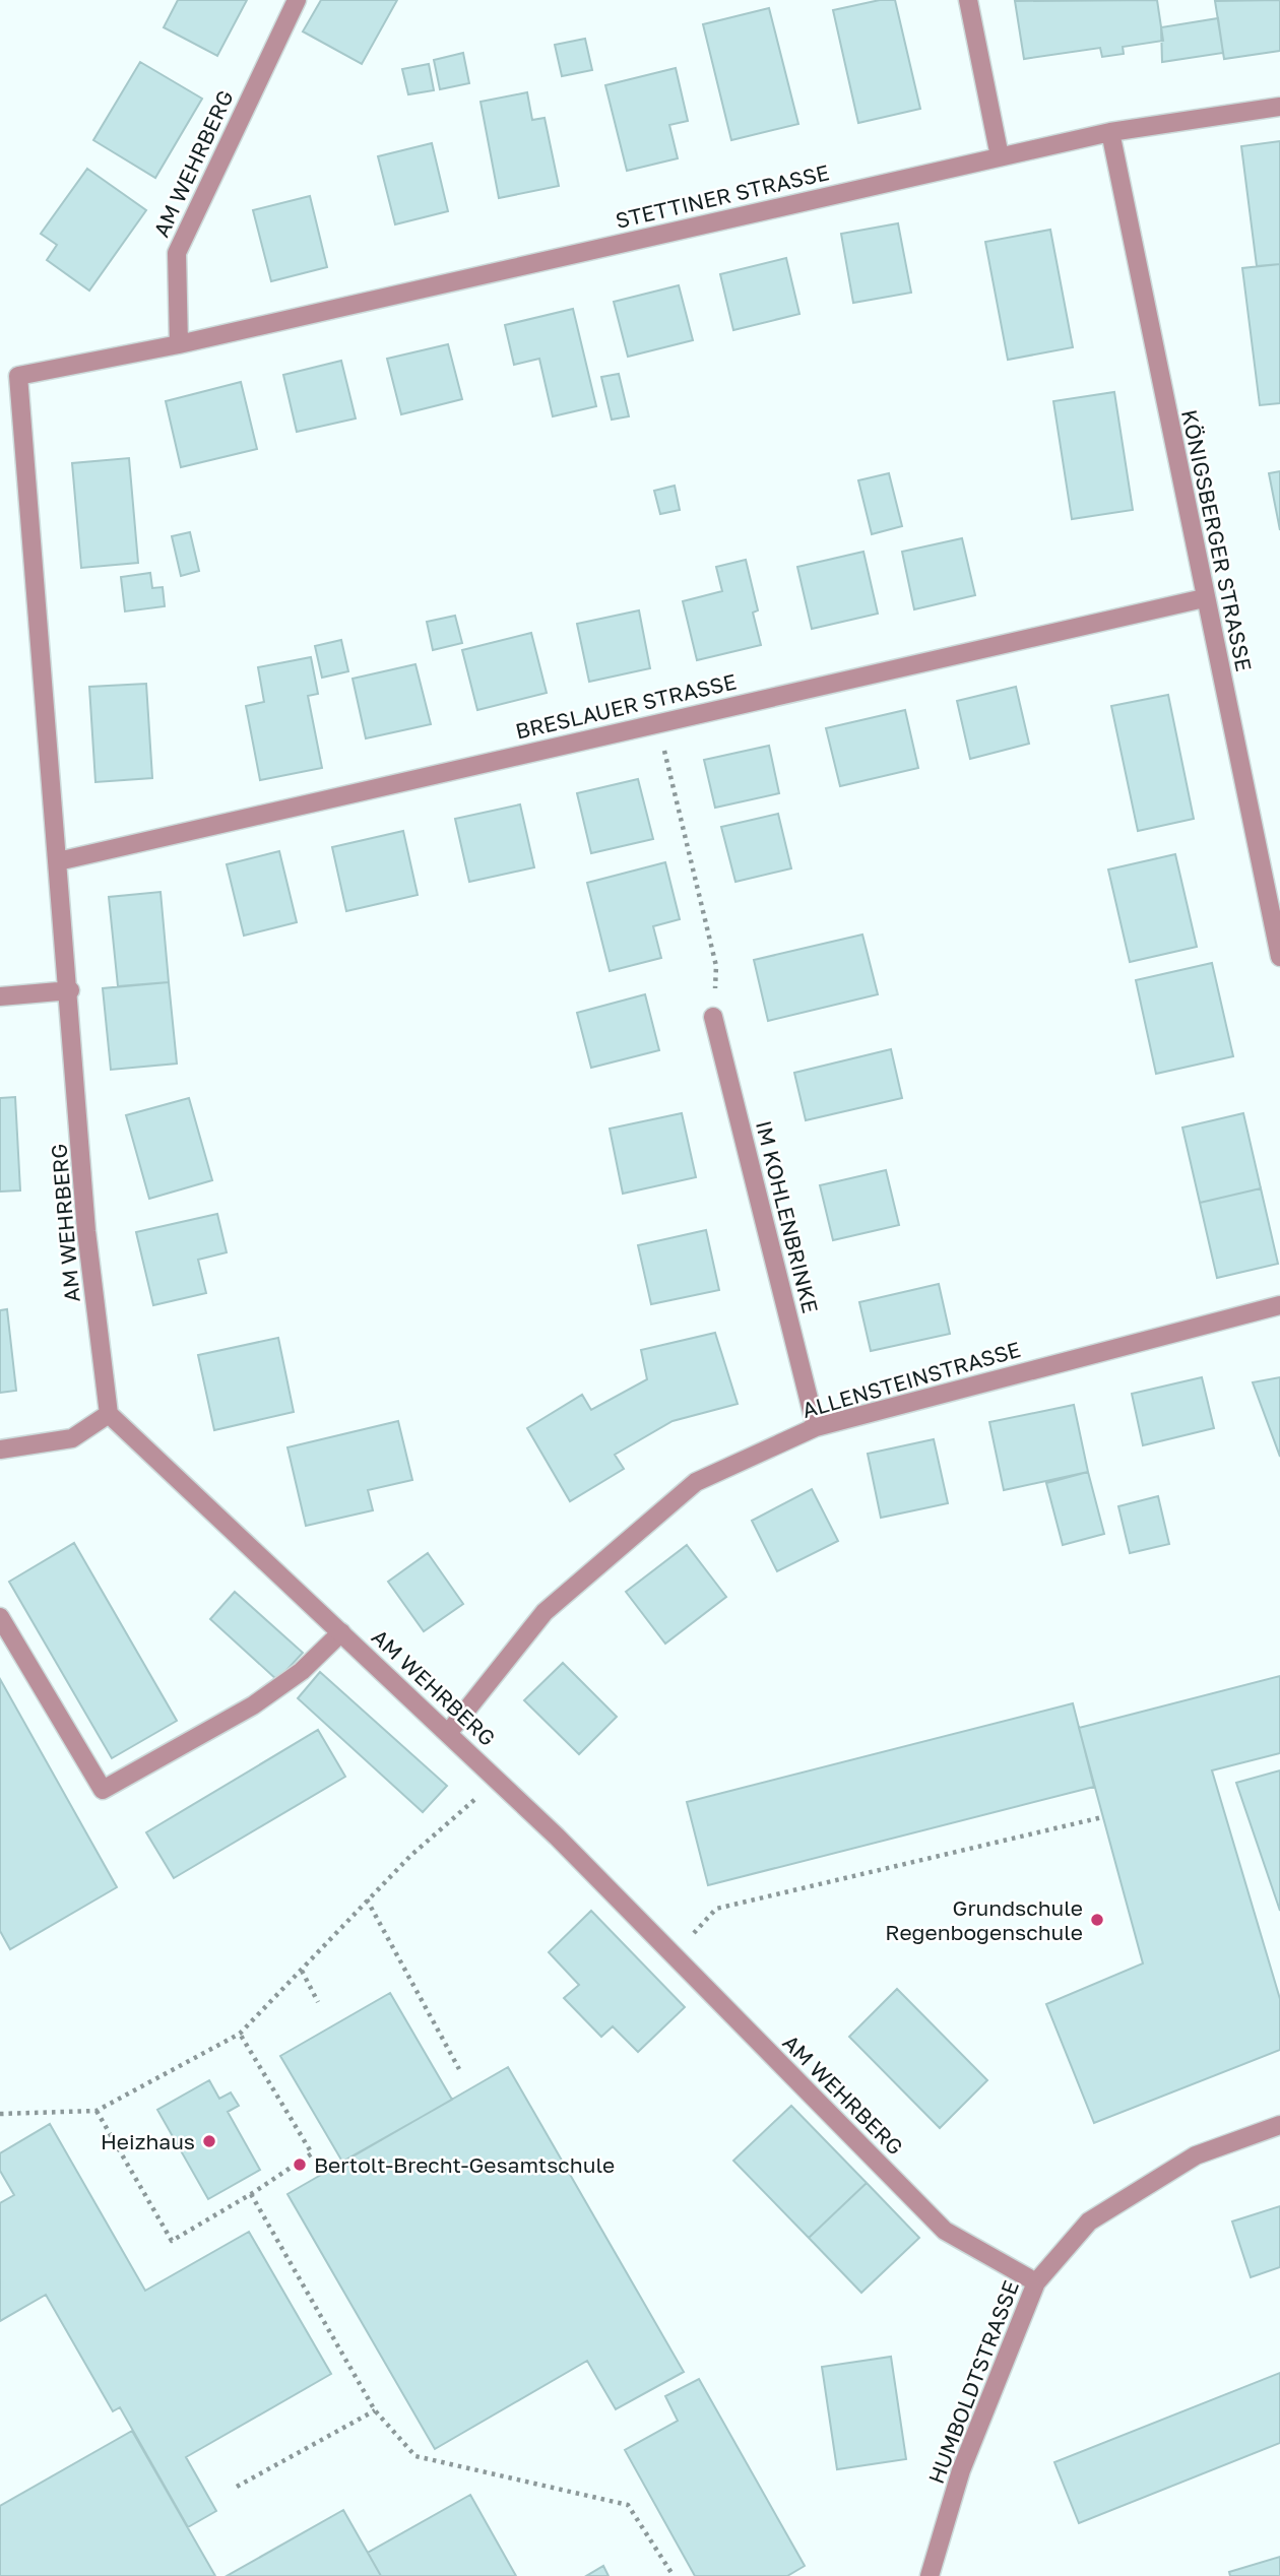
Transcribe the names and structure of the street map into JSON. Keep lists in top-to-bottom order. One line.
{"streets":{"street":["AM WEHRBERG","STETTINER STRASSE","KÖNIGSBERGER STRASSE","BRESLAUER STRASSE","IM KOHLENBRINKE","ALLENSTEINSTRASSE","HUMBOLDTSTRASSE"]},"crossings":[["AM WEHRBERG","STETTINER STRASSE"],["AM WEHRBERG","BRESLAUER STRASSE"],["AM WEHRBERG","ALLENSTEINSTRASSE"],["AM WEHRBERG","HUMBOLDTSTRASSE"],["STETTINER STRASSE","KÖNIGSBERGER STRASSE"],["KÖNIGSBERGER STRASSE","BRESLAUER STRASSE"],["IM KOHLENBRINKE","ALLENSTEINSTRASSE"]],"places":["Grundschule Regenbogenschule","Heizhaus","Bertolt-Brecht-Gesamtschule"]}
